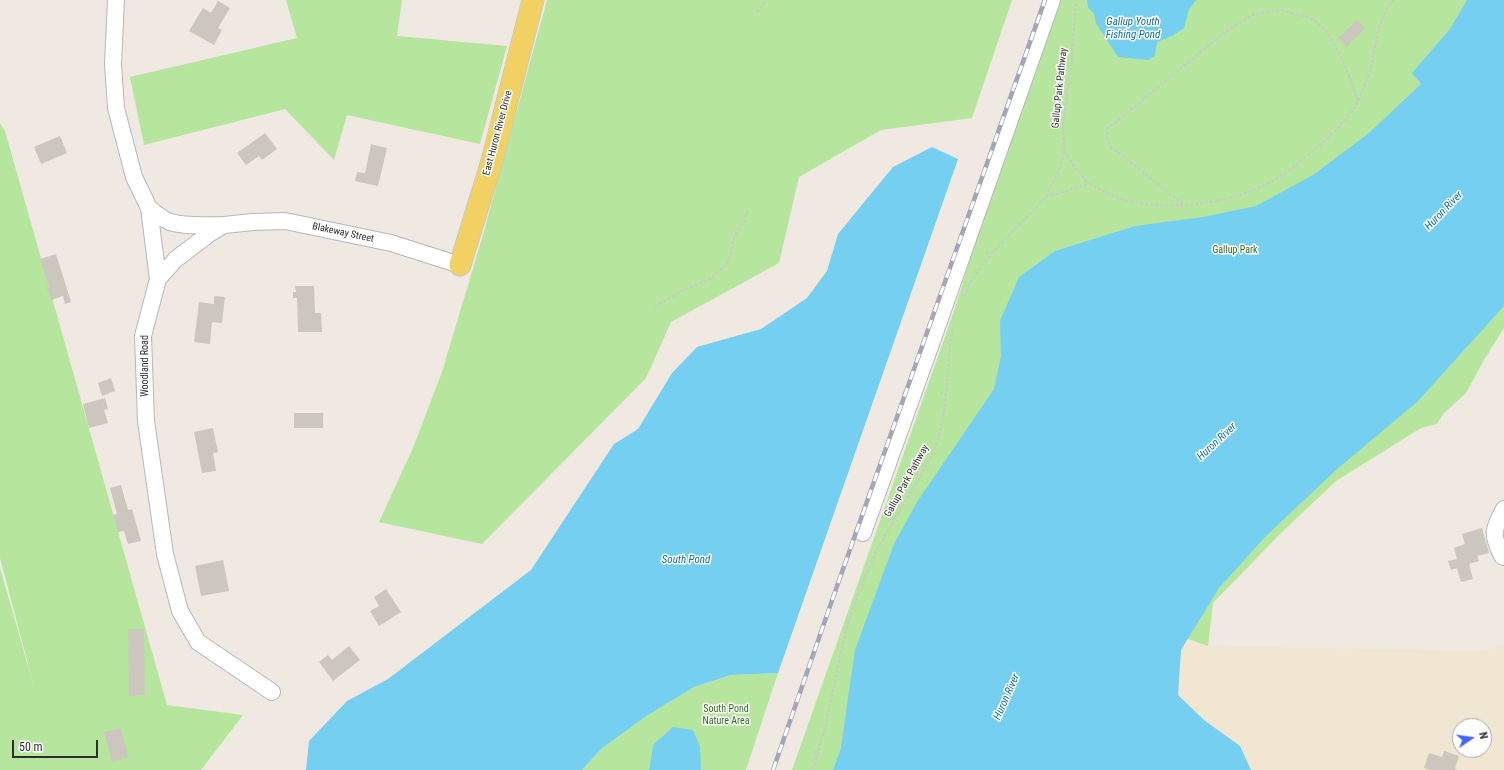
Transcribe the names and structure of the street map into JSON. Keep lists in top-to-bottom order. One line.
{"streets":{"main road":["East Huron River Drive"],"street":["Blakeway Street","Woodland Road"],"path":["Gallup Park Pathway"]},"crossings":[["East Huron River Drive","Blakeway Street"],["Blakeway Street","Woodland Road"]],"water":["Gallup Youth Fishing Pond","Huron River","South Pond"],"parks":["Gallup Park","South Pond Nature Area"],"scale_bar":"50 m","north":"right"}
